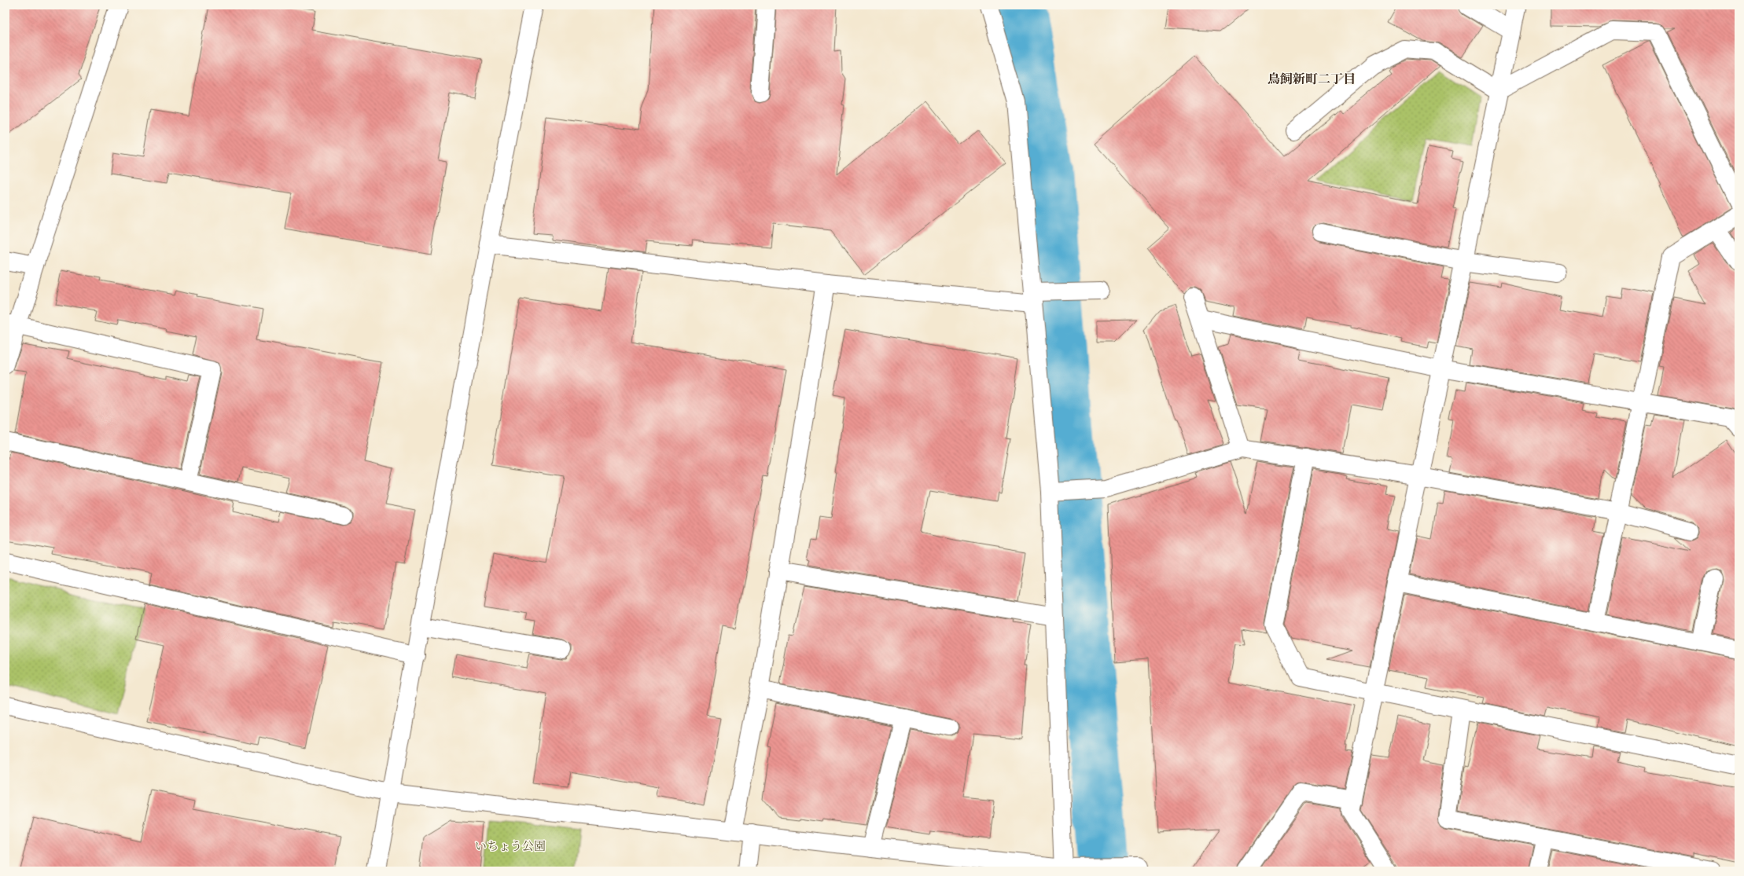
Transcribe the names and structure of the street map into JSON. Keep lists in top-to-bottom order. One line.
{"districts":["鳥飼新町二丁目"],"parks":["いちょう公園"]}
